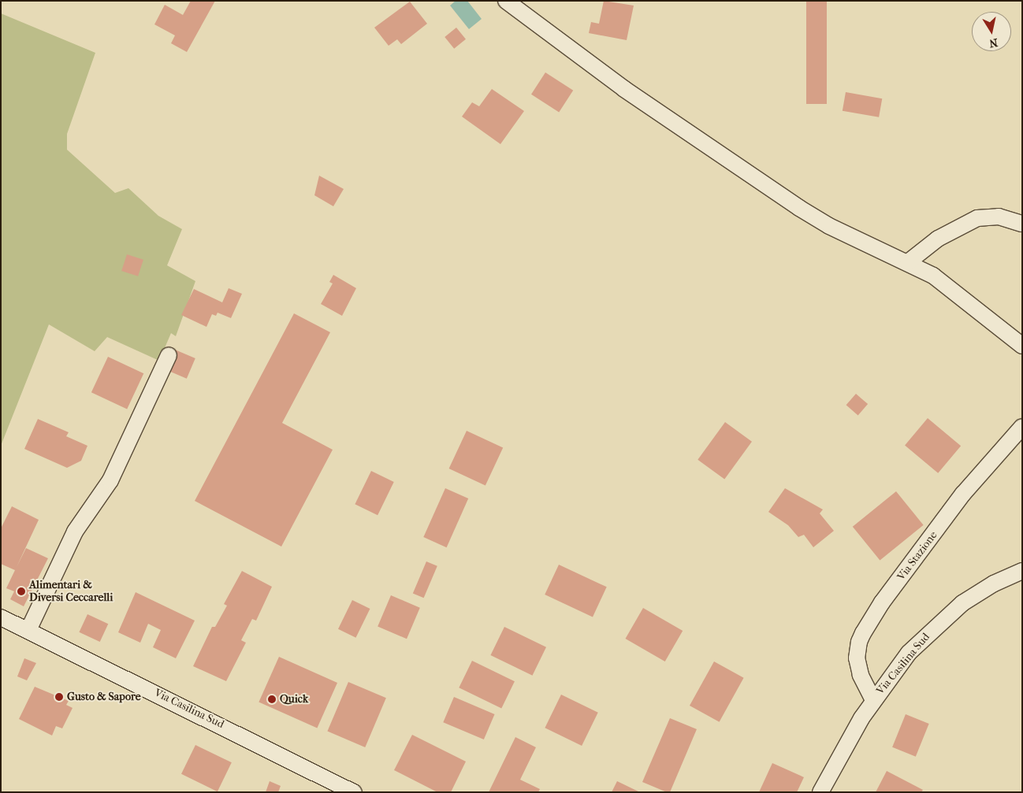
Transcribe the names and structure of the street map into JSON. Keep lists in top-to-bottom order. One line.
{"streets":{"street":["Via Stazione","Via Casilina Sud"]},"crossings":[["Via Stazione","Via Casilina Sud"]],"places":["Alimentari & Diversi Ceccarelli","Gusto & Sapore","Quick"],"north":"bottom"}
